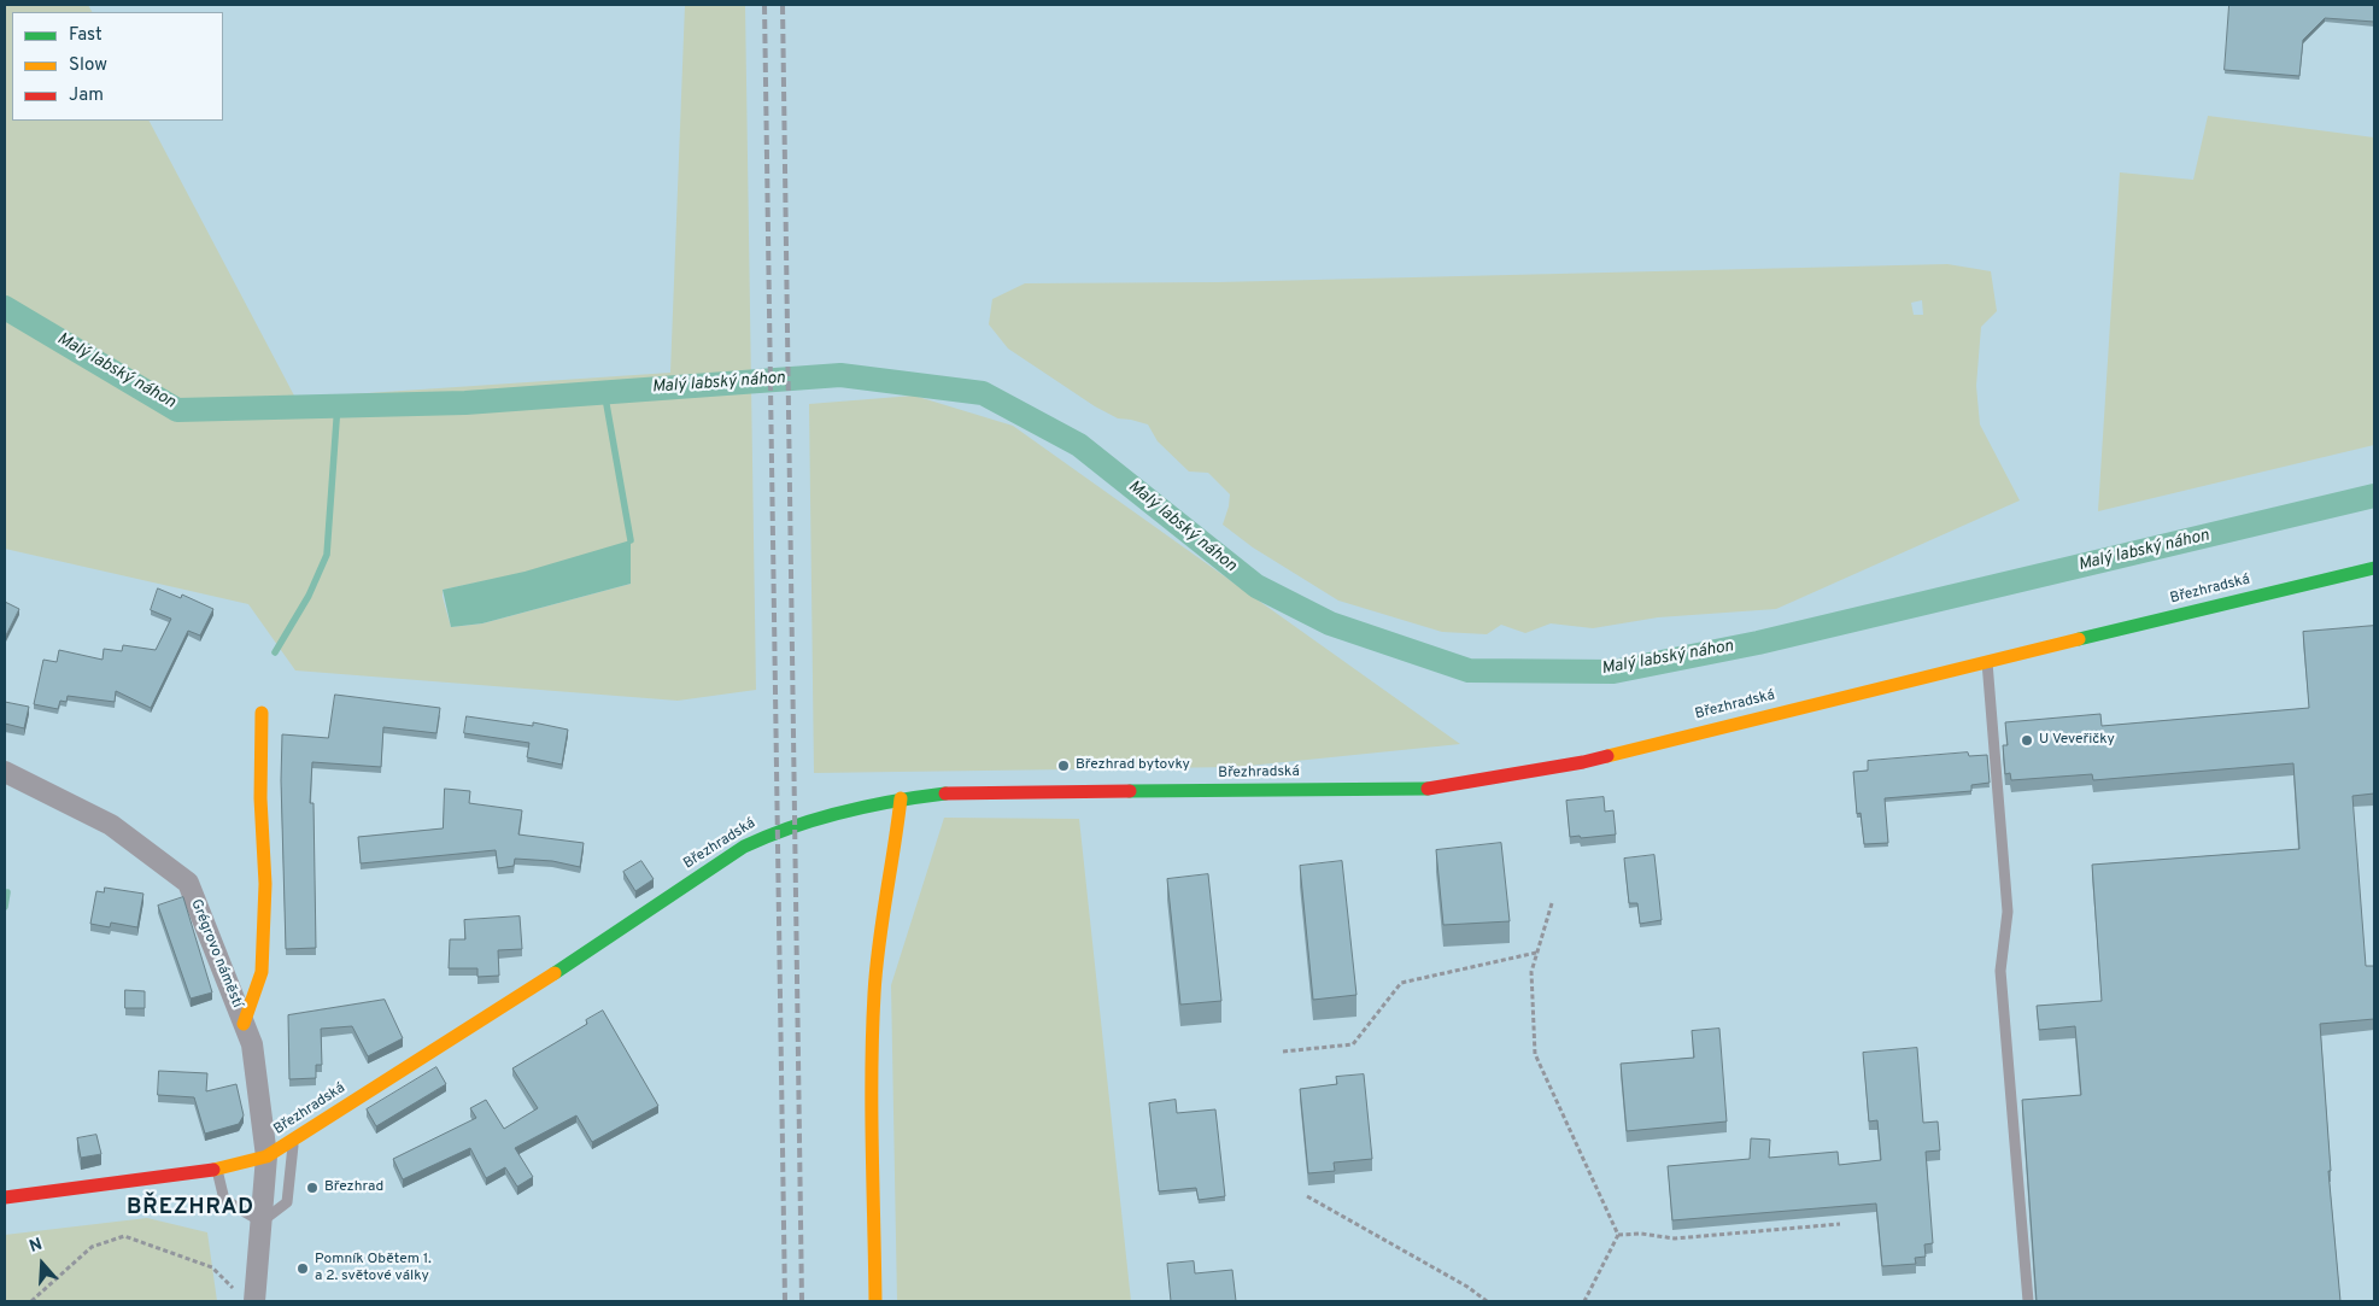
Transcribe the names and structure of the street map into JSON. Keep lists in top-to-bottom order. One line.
{"streets":{"street":["Březhradská","Grégrovo náměstí"]},"crossings":[["Březhradská","Grégrovo náměstí"]],"districts":["BŘEZHRAD"],"water":["Malý labský náhon"],"places":["U Veveřičky","Březhrad bytovky","Březhrad","Pomník Obětem 1. a 2. světové války"],"legend":["Fast","Slow","Jam"],"north":"top"}
